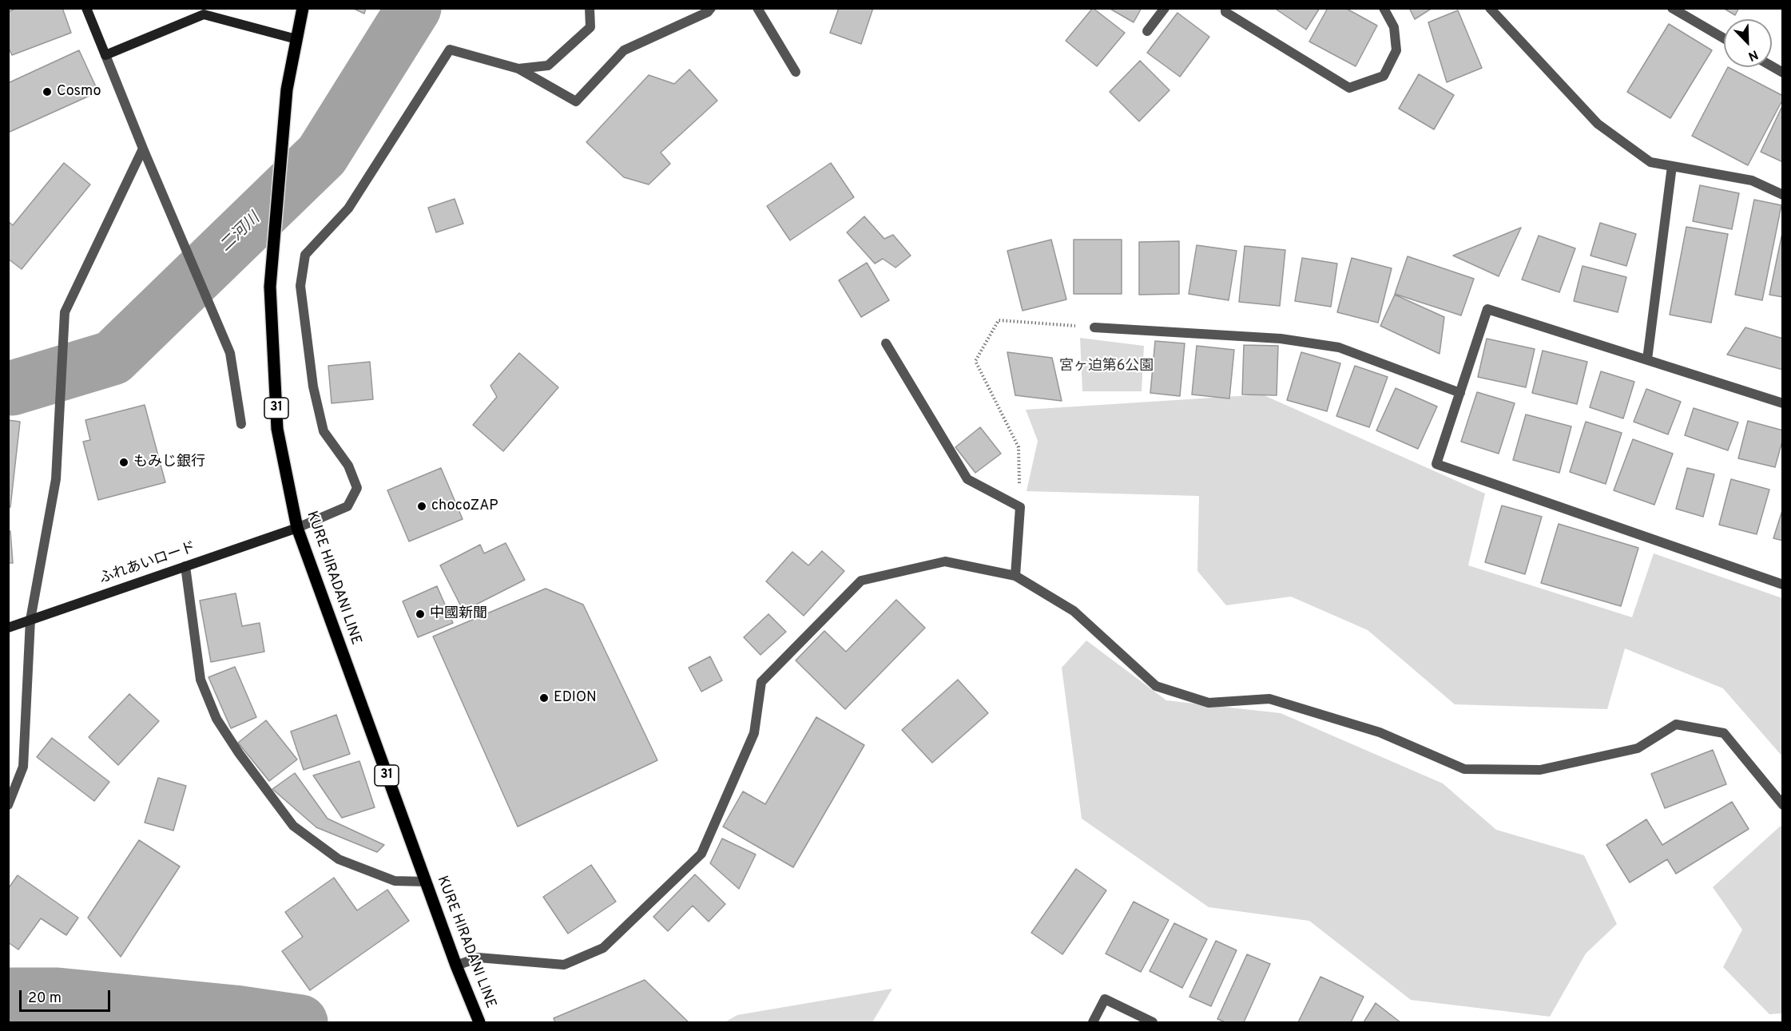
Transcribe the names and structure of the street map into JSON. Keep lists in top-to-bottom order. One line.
{"streets":{"main road":["31","KURE HIRADANI LINE"],"street":["ふれあいロード"]},"crossings":[["ふれあいロード","KURE HIRADANI LINE"]],"water":["二河川"],"parks":["宮ヶ迫第6公園"],"places":["Cosmo","もみじ銀行","chocoZAP","中國新聞","EDION"],"scale_bar":"20 m","north":"bottom right"}
